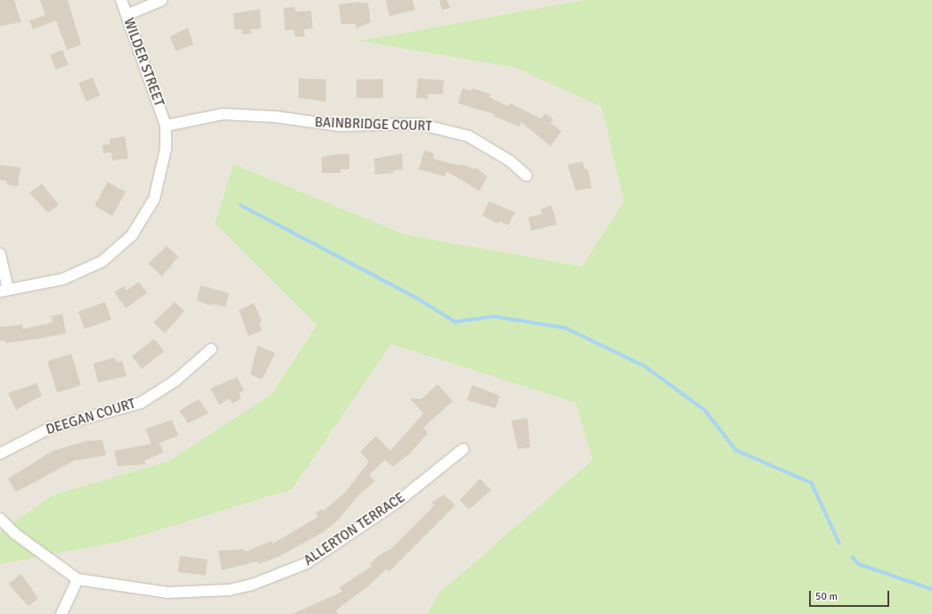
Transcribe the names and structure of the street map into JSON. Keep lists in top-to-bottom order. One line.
{"streets":{"street":["WILDER STREET","BAINBRIDGE COURT","DEEGAN COURT","ALLERTON TERRACE"]},"crossings":[["WILDER STREET","BAINBRIDGE COURT"]],"scale_bar":"50 m"}
